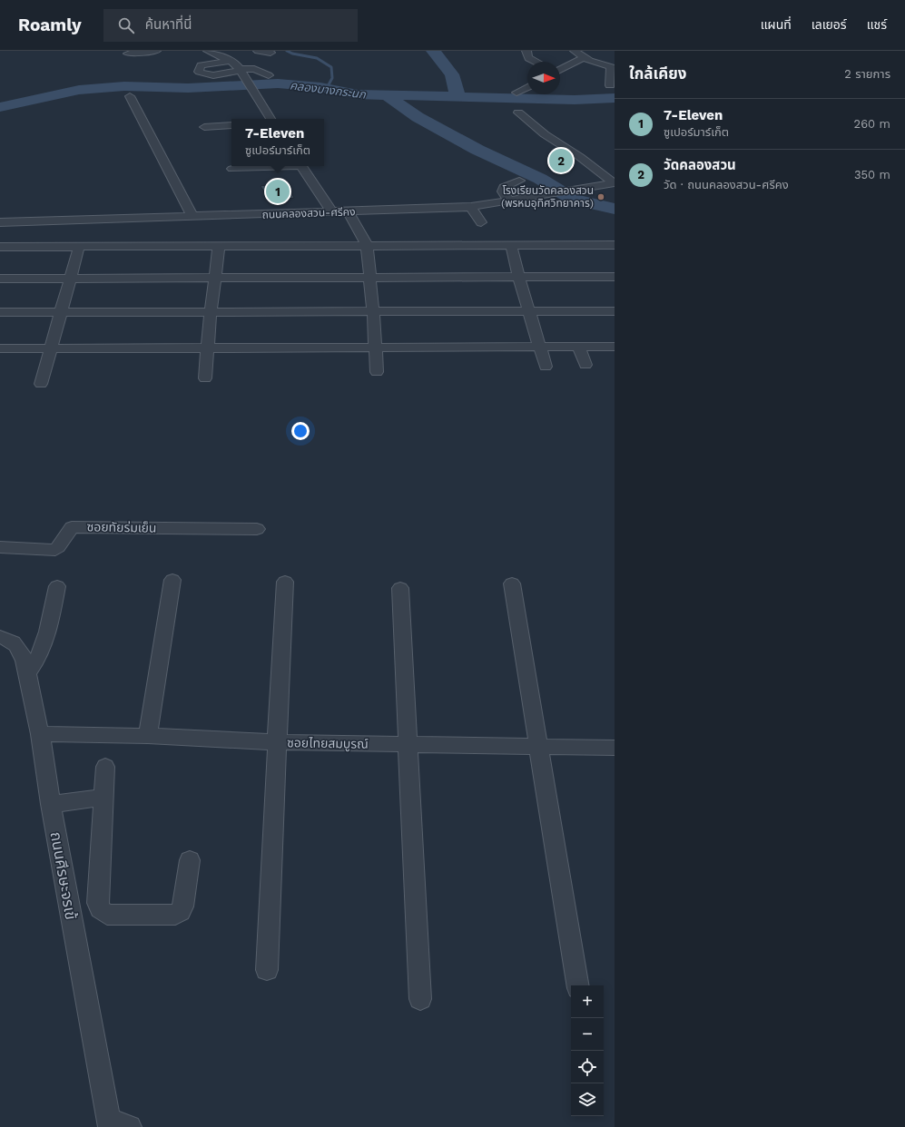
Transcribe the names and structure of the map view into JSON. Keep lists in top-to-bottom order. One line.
{"streets":{"street":["ถนนคลองสวน-ศรีคง","ซอยทัยร่มเย็น","ซอยไทยสมบูรณ์","ถนนศีรษะจรเข้"]},"crossings":[["ซอยไทยสมบูรณ์","ถนนศีรษะจรเข้"]],"water":["คลองบางกระนก"],"places":["โรงเรียนวัดคลองสวน (พรหมอุทิศวิทยาคาร)"],"north":"right","page":{"header":"Roamly","search":"ค้นหาที่นี่","nav":["แผนที่","เลเยอร์","แชร์"],"heading":["ใกล้เคียง","2 รายการ"],"list":[{"mark":"1","name":"7-Eleven","note":"ซูเปอร์มาร์เก็ต","value":"260 m"},{"mark":"2","name":"วัดคลองสวน","note":"วัด · ถนนคลองสวน-ศรีคง","value":"350 m"}],"popup":["7-Eleven","ซูเปอร์มาร์เก็ต"],"pins":["2","1"],"map_buttons":["+","−"]}}
